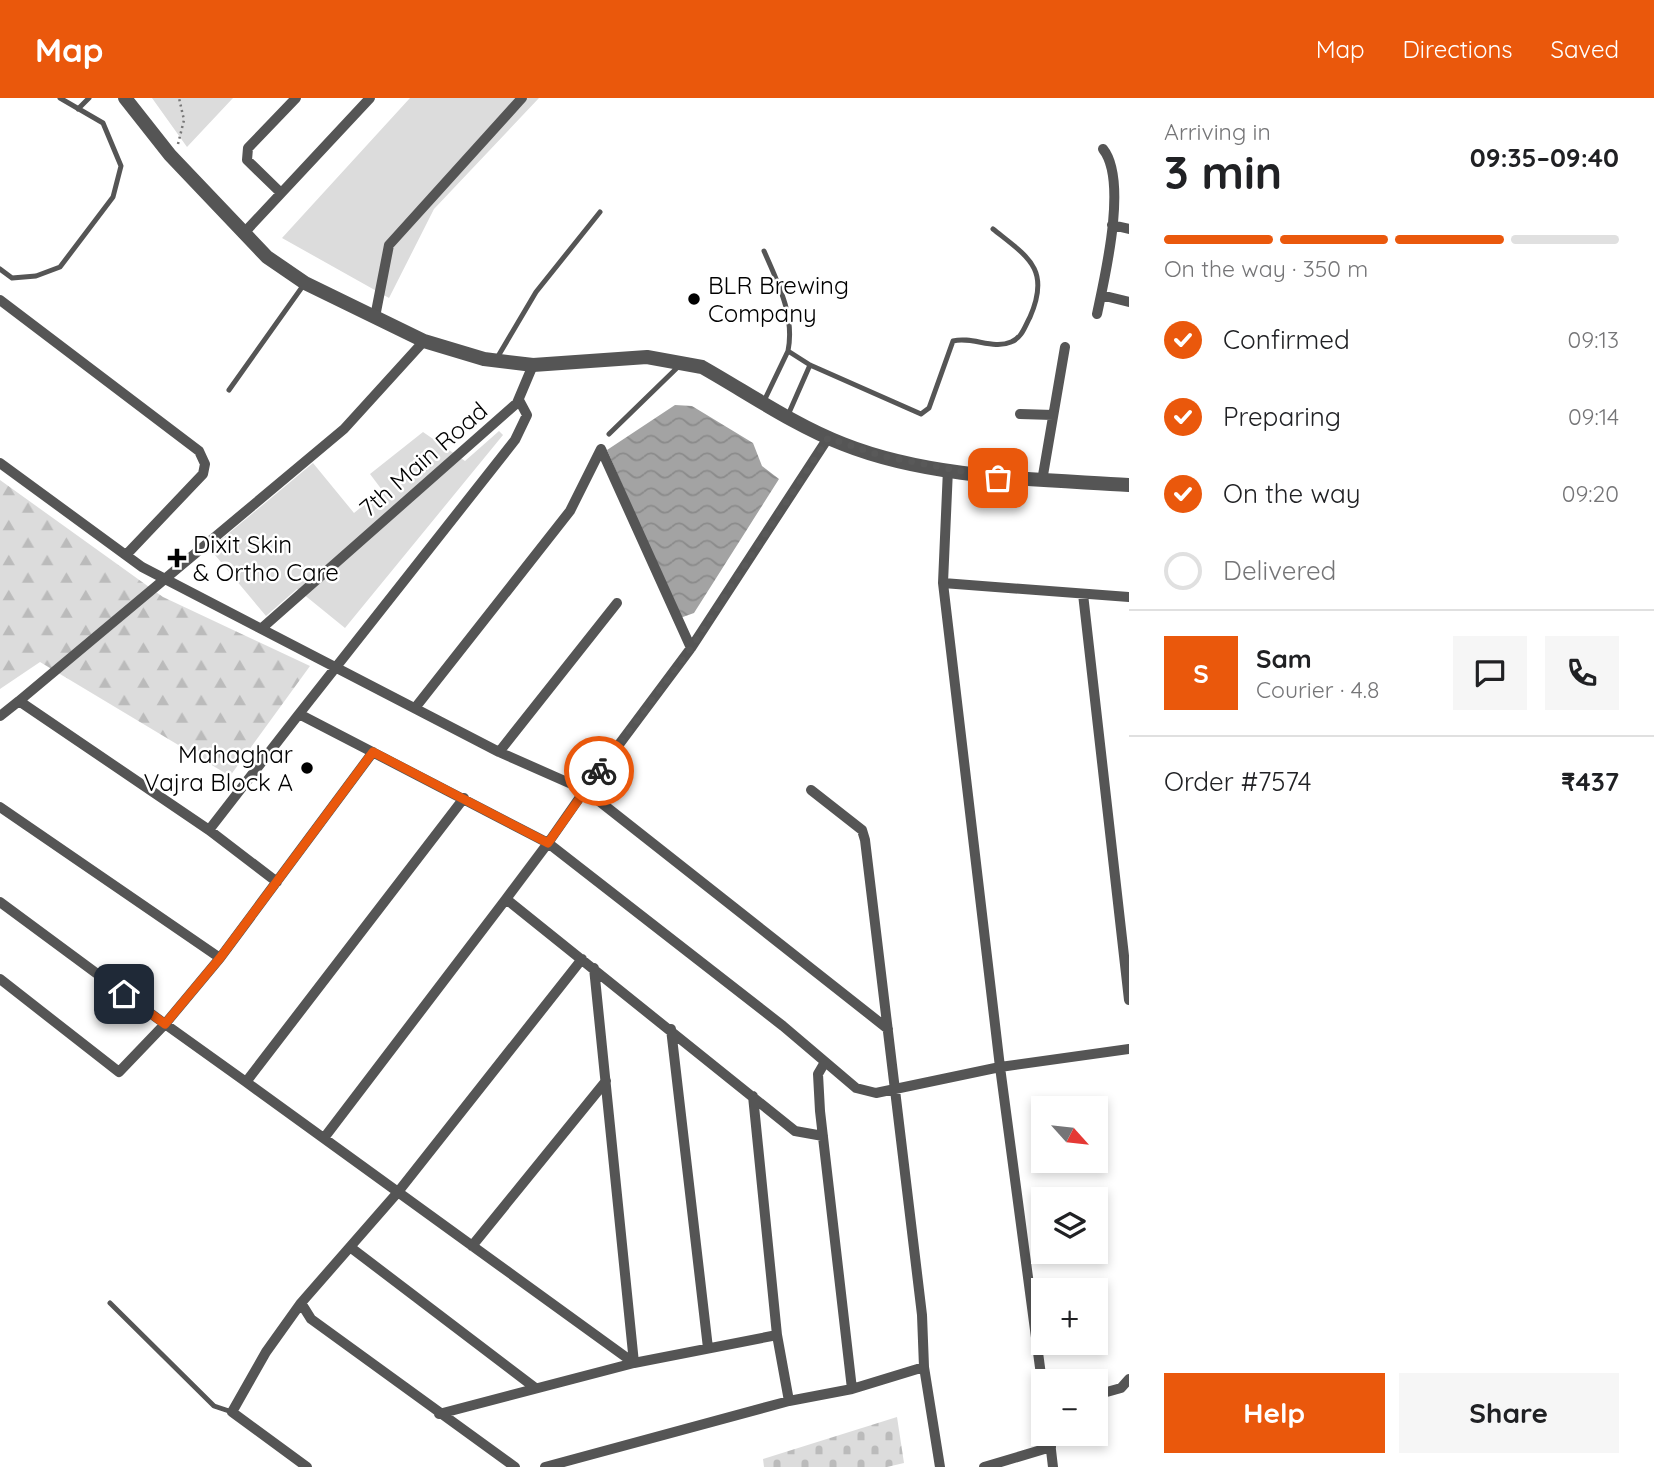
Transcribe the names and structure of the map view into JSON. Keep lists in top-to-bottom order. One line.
{"streets":{"street":["7th Main Road"]},"places":{"other":["BLR Brewing Company","Mahaghar Vajra Block A"],"health":["Dixit Skin & Ortho Care"]},"north":"bottom right","page":{"header":"Map","nav":["Map","Directions","Saved"],"heading":["3 min","Arriving in","09:35–09:40"],"panel":["Sam","Courier · 4.8","Order #7574","₹437"],"bar":"On the way · 350 m","list":[["Confirmed","09:13"],["Preparing","09:14"],["On the way","09:20"],"Delivered"],"round":"S","map_buttons":["+","−"],"buttons":["Help","Share"]}}
